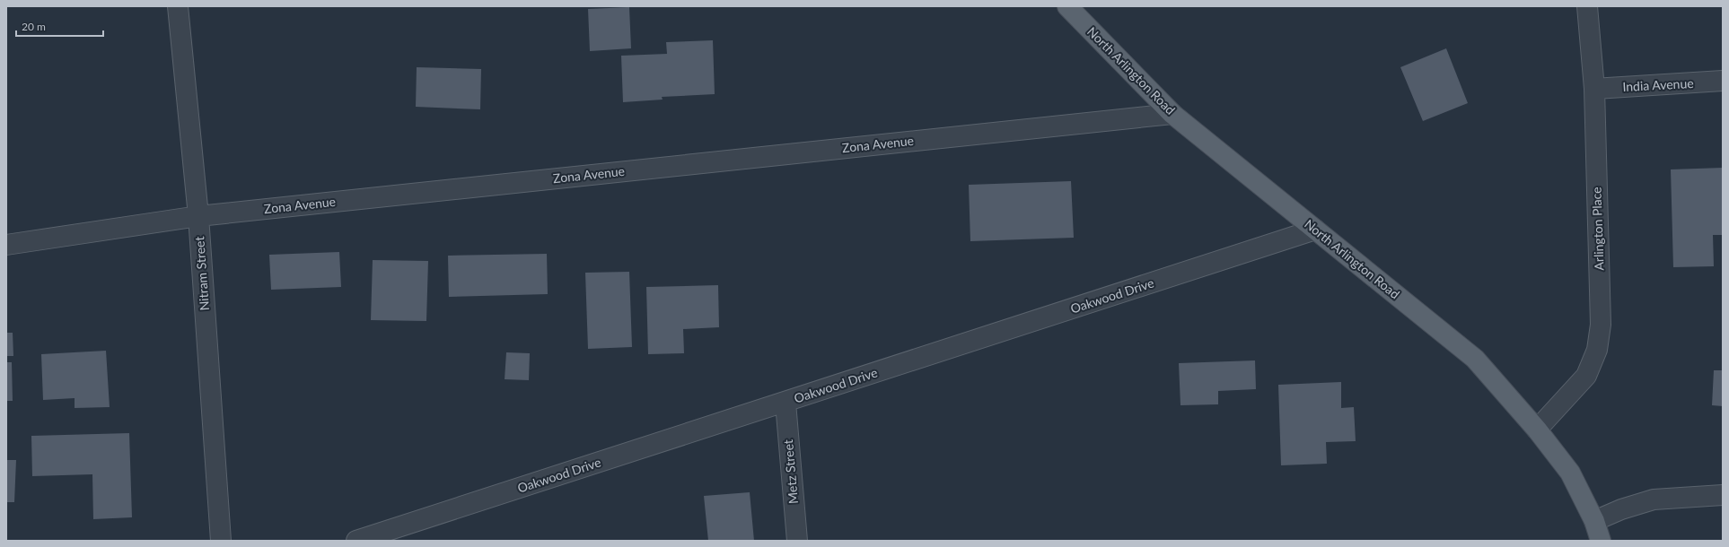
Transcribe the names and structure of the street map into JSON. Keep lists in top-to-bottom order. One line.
{"streets":{"main road":["North Arlington Road"],"street":["India Avenue","Zona Avenue","Arlington Place","Nitram Street","Oakwood Drive","Metz Street"]},"crossings":[["North Arlington Road","Zona Avenue"],["North Arlington Road","Arlington Place"],["North Arlington Road","Oakwood Drive"],["India Avenue","Arlington Place"],["Zona Avenue","Nitram Street"],["Oakwood Drive","Metz Street"]],"scale_bar":"20 m"}
